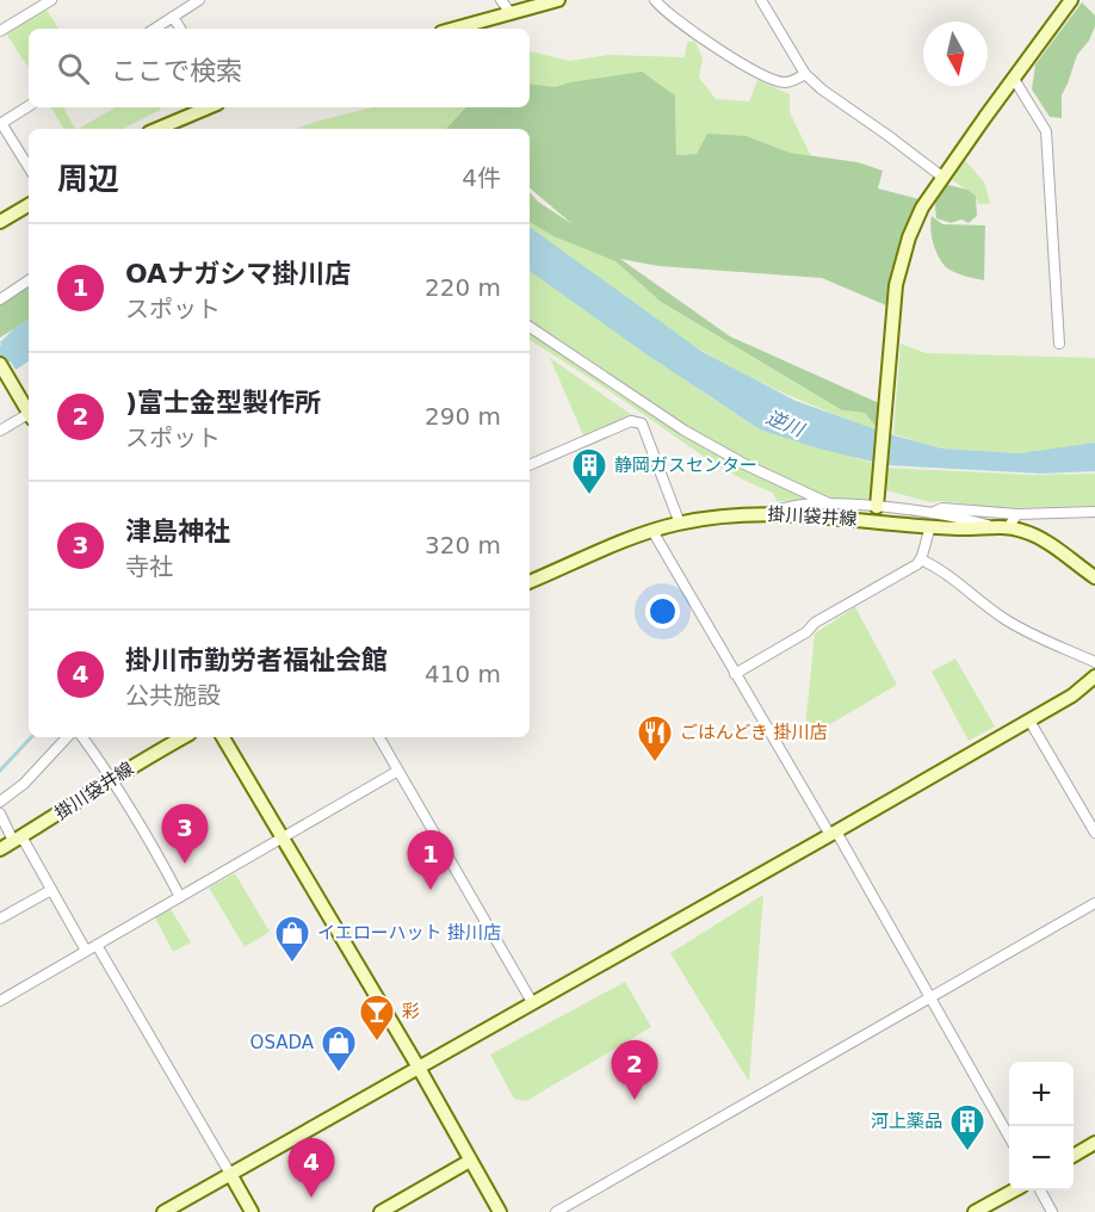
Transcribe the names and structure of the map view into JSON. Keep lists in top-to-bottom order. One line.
{"streets":{"street":["掛川袋井線"]},"water":["逆川"],"places":{"building":["静岡ガスセンター","河上薬品"],"restaurant":["ごはんどき 掛川店"],"shop":["イエローハット 掛川店","OSADA"],"bar":["彩"]},"north":"bottom","page":{"search":"ここで検索","heading":["周辺","4件"],"list":[{"mark":"1","name":"OAナガシマ掛川店","note":"スポット","value":"220 m"},{"mark":"2","name":")富士金型製作所","note":"スポット","value":"290 m"},{"mark":"3","name":"津島神社","note":"寺社","value":"320 m"},{"mark":"4","name":"掛川市勤労者福祉会館","note":"公共施設","value":"410 m"}],"pins":["3","1","2","4"],"map_buttons":["+","−"]}}
